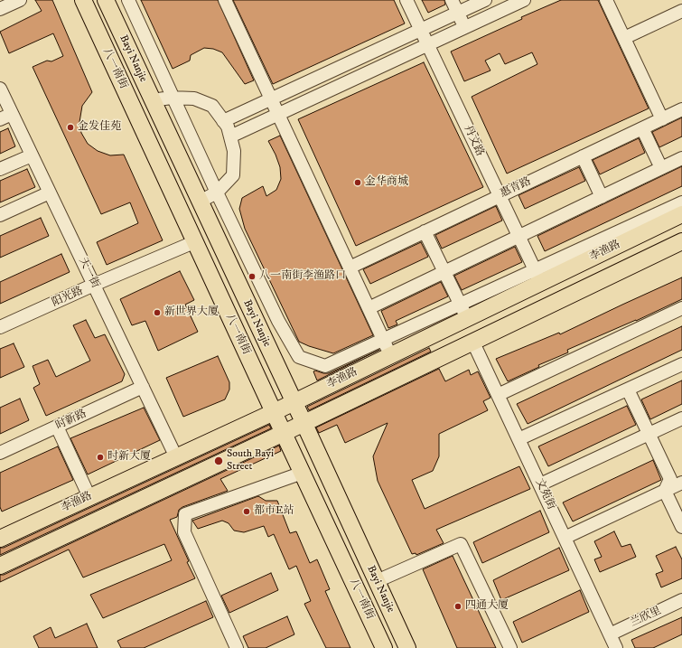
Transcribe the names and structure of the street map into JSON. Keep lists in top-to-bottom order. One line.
{"streets":{"main road":["Bayi Nanjie","八一南街","李渔路"],"street":["丹文路","惠肯路","天一街","阳光路","时新路","文苑街","兰欣里"]},"crossings":[["Bayi Nanjie","李渔路"],["八一南街","李渔路"],["八一南街","阳光路"],["丹文路","惠肯路"],["丹文路","李渔路"],["李渔路","天一街"],["李渔路","文苑街"],["天一街","阳光路"],["天一街","时新路"],["文苑街","兰欣里"]],"places":["金发佳苑","金华商城","八一南街李渔路口","新世界大厦","时新大厦","South Bayi Street","都市E站","四通大厦"]}
